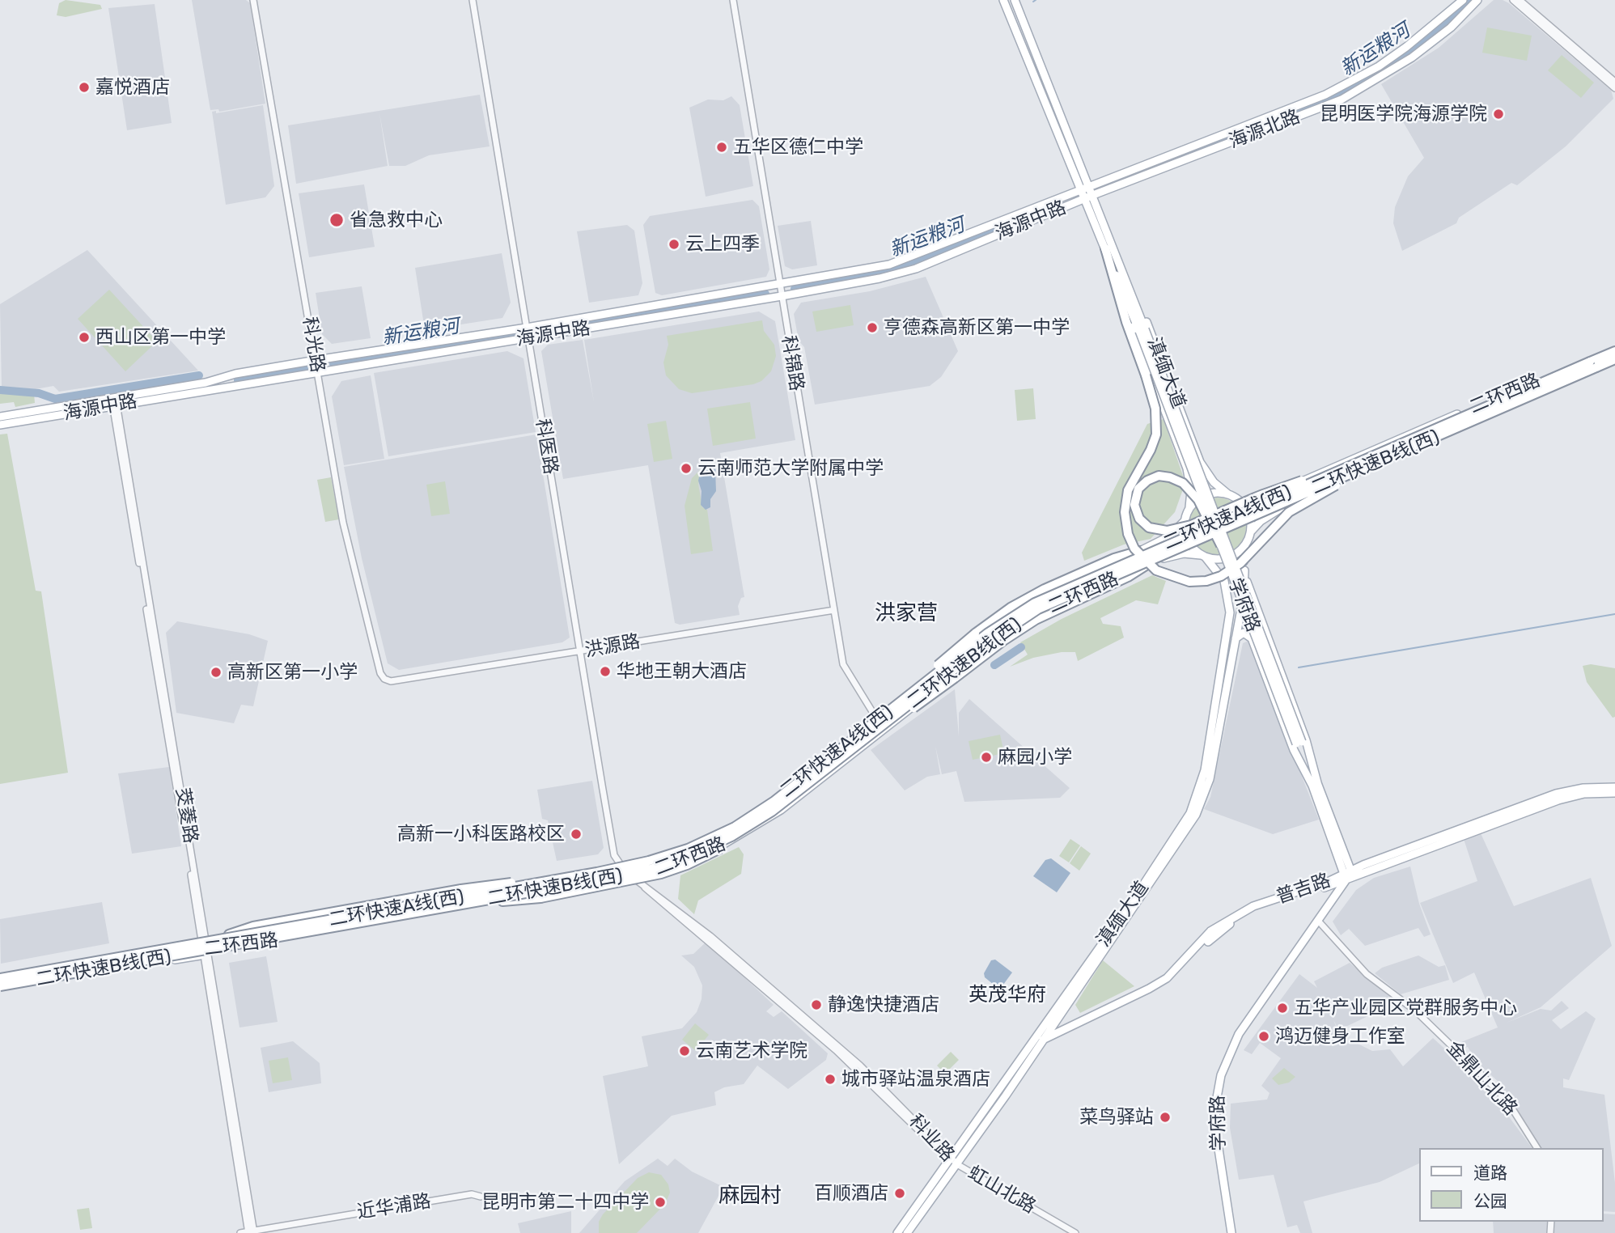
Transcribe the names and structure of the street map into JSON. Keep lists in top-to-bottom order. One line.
{"streets":{"highway":["二环快速B线(西)","二环快速A线(西)"],"main road":["海源北路","海源中路","滇缅大道","二环西路","学府路","普吉路"],"street":["科光路","科锦路","科医路","洪源路","茭菱路","金鼎山北路","科业路","虹山北路","近华浦路"]},"crossings":[["海源北路","海源中路"],["海源北路","滇缅大道"],["海源中路","科光路"],["海源中路","科锦路"],["海源中路","滇缅大道"],["海源中路","科医路"],["海源中路","茭菱路"],["科光路","洪源路"],["科锦路","二环西路"],["科锦路","二环快速A线(西)"],["科锦路","洪源路"],["滇缅大道","二环西路"],["滇缅大道","学府路"],["滇缅大道","普吉路"],["滇缅大道","科业路"],["滇缅大道","虹山北路"],["二环西路","科医路"],["二环西路","二环快速B线(西)"],["二环西路","二环快速A线(西)"],["二环西路","学府路"],["二环西路","茭菱路"],["二环西路","科业路"],["科医路","洪源路"],["二环快速B线(西)","二环快速A线(西)"],["学府路","普吉路"],["学府路","金鼎山北路"],["茭菱路","近华浦路"],["科业路","虹山北路"]],"districts":["洪家营","英茂华府","麻园村"],"water":["新运粮河"],"places":["嘉悦酒店","昆明医学院海源学院","五华区德仁中学","省急救中心","云上四季","亨德森高新区第一中学","西山区第一中学","云南师范大学附属中学","华地王朝大酒店","高新区第一小学","麻园小学","高新一小科医路校区","静逸快捷酒店","五华产业园区党群服务中心","鸿迈健身工作室","云南艺术学院","城市驿站温泉酒店","菜鸟驿站","百顺酒店","昆明市第二十四中学"],"legend":["道路","公园"]}
